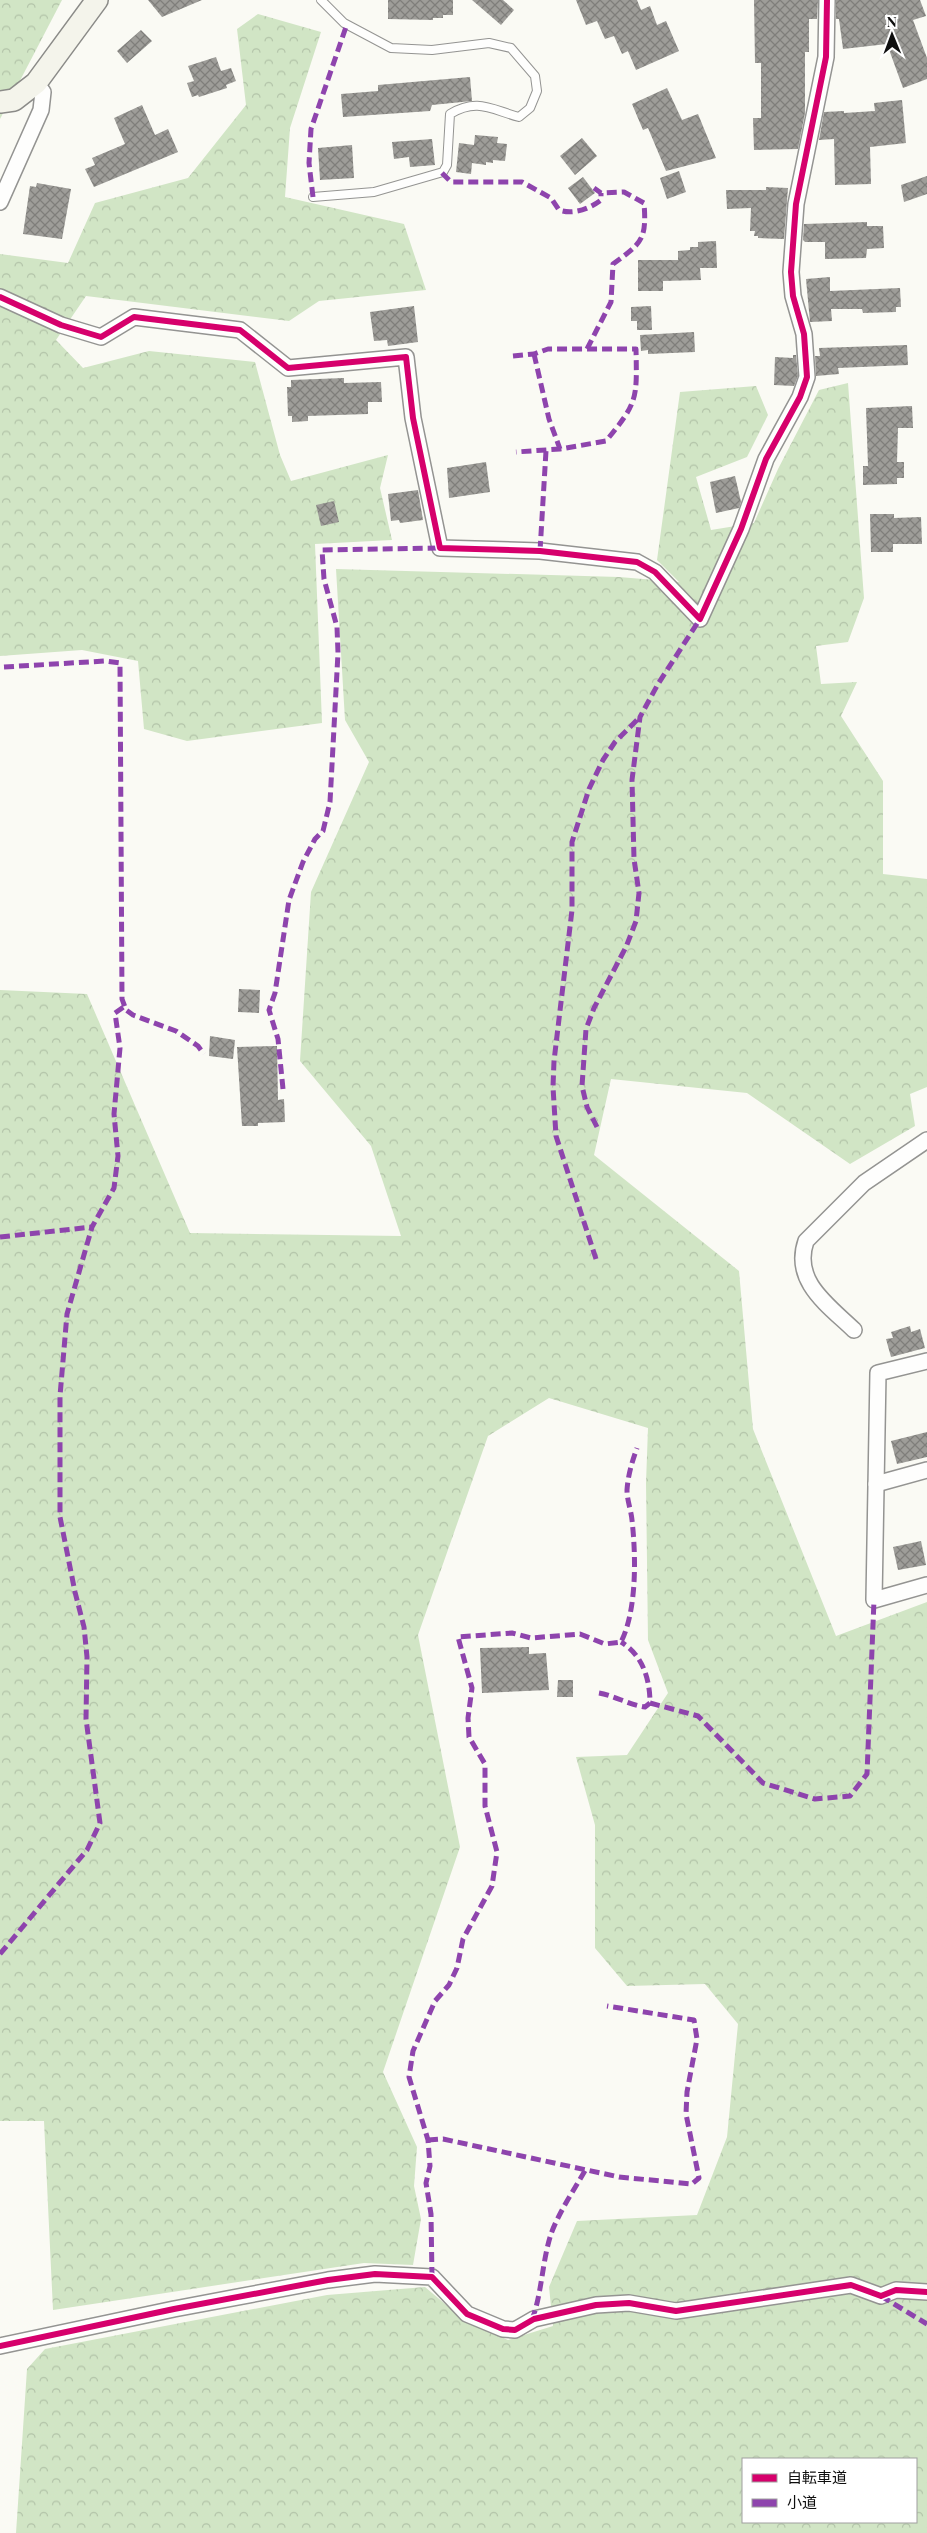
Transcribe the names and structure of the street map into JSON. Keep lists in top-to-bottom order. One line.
{"legend":["自転車道","小道"],"north":"top"}
